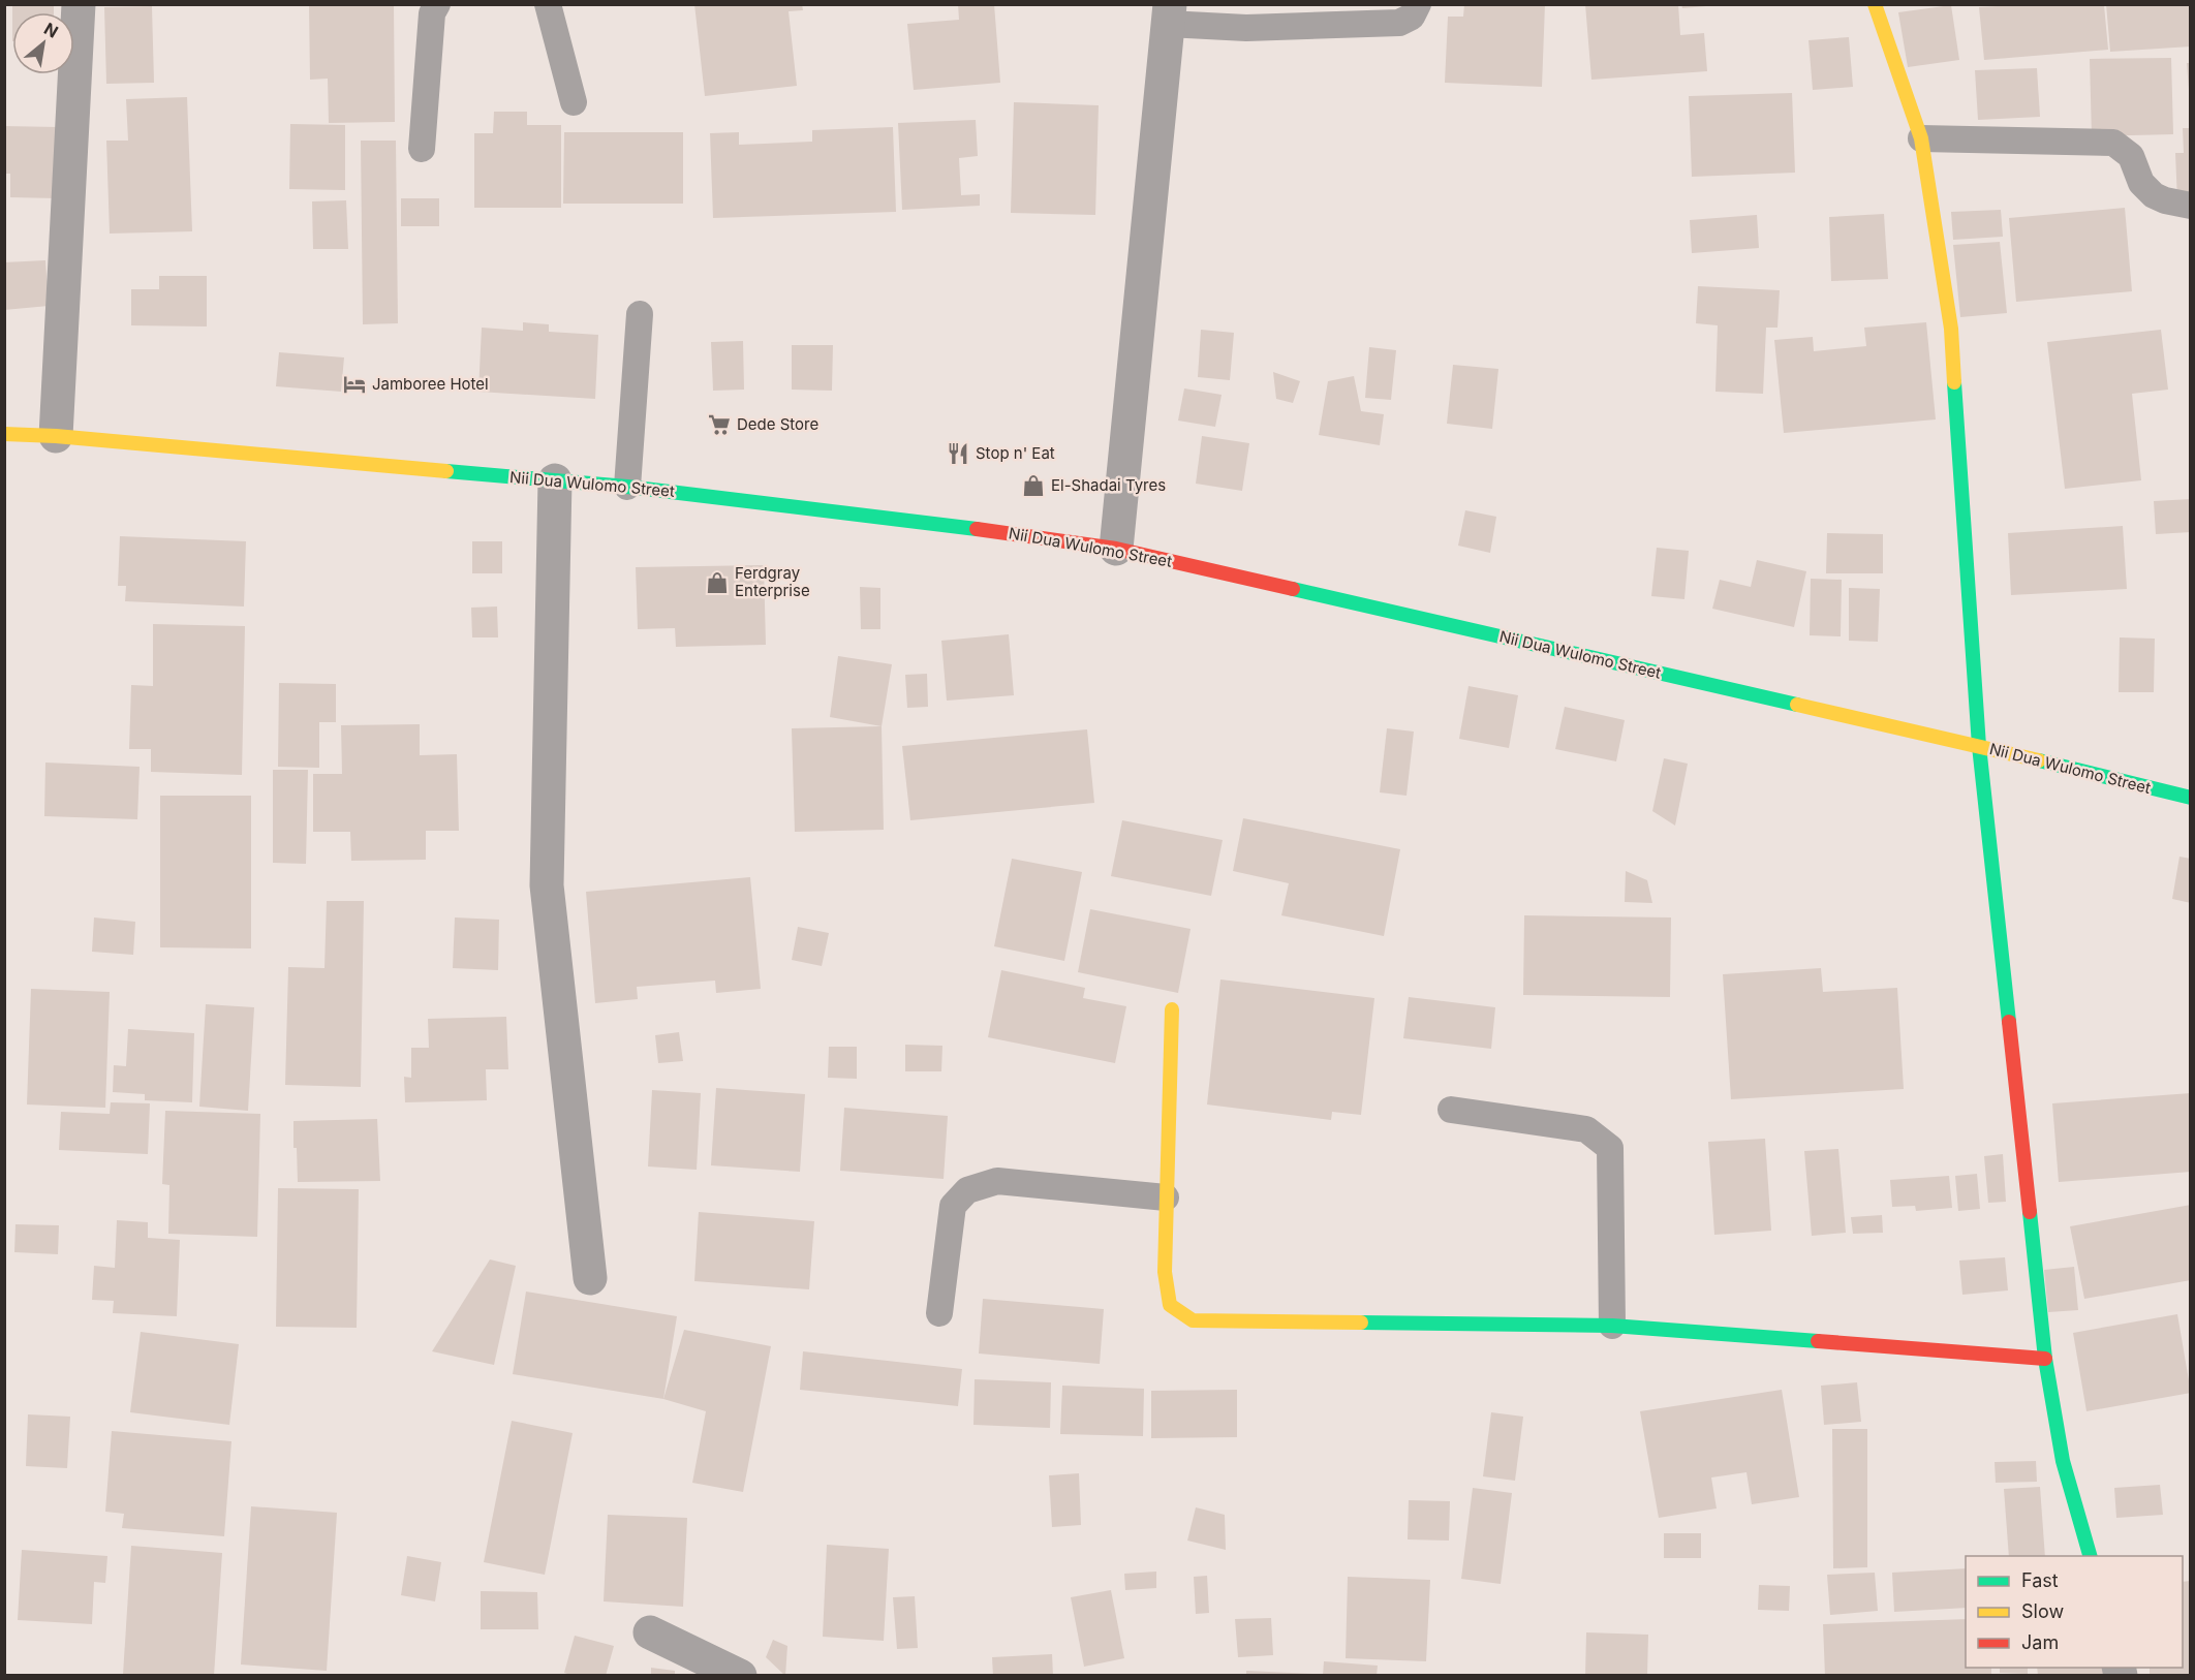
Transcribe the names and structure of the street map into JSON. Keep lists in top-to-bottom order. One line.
{"streets":{"street":["Nii Dua Wulomo Street"]},"places":{"hotel":["Jamboree Hotel"],"supermarket":["Dede Store"],"restaurant":["Stop n' Eat"],"shop":["El-Shadai Tyres","Ferdgray Enterprise"]},"legend":["Fast","Slow","Jam"],"north":"top right"}
